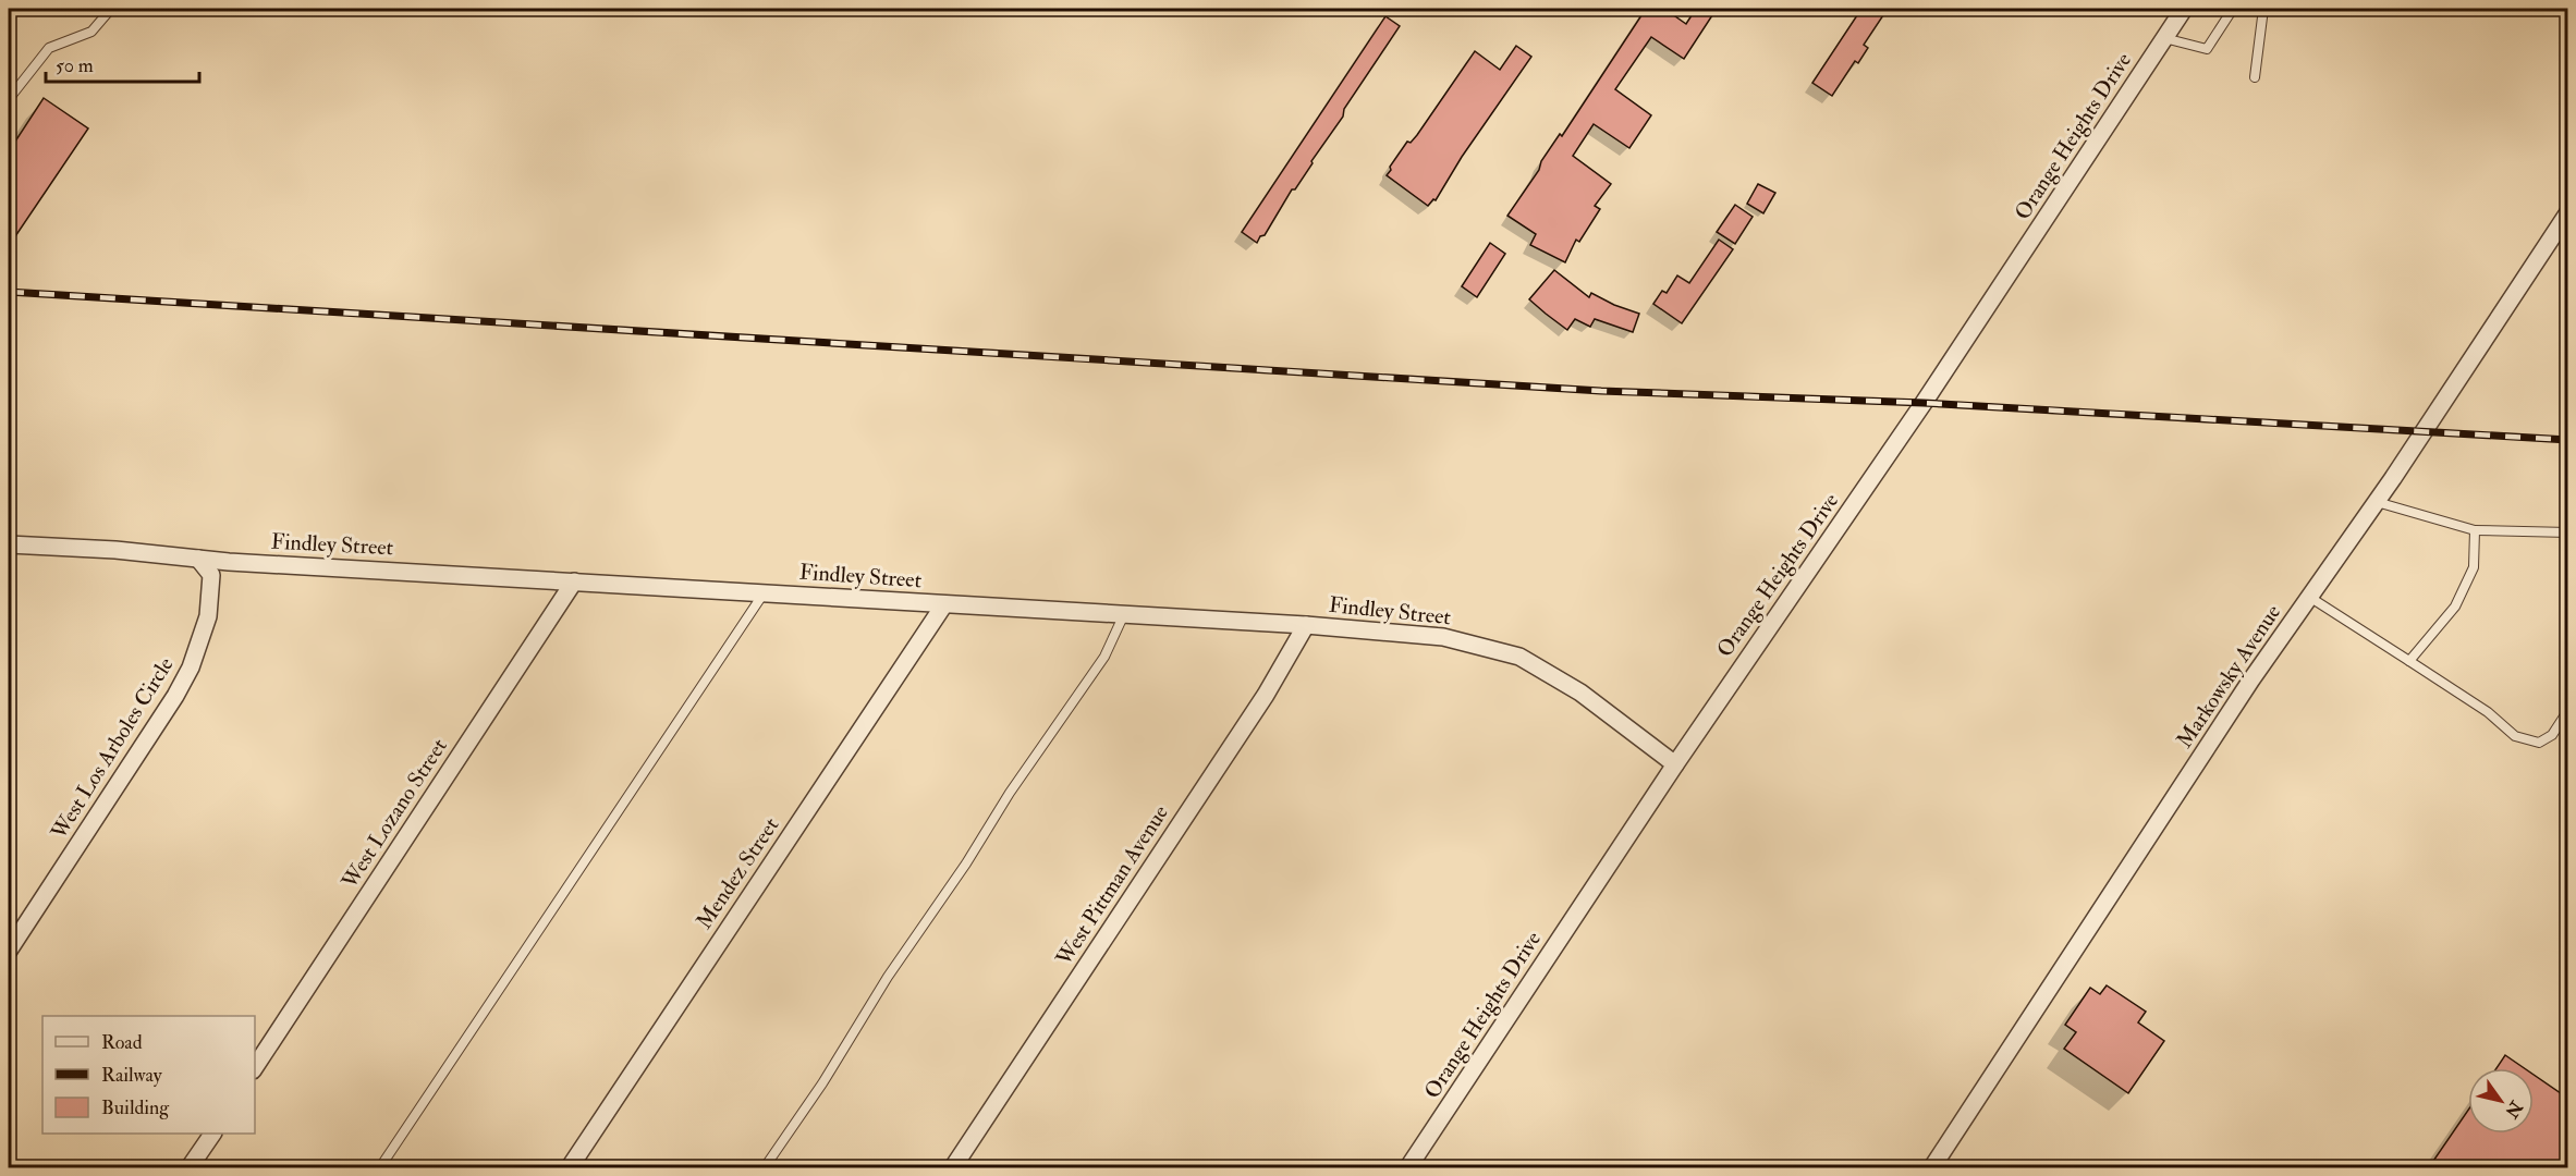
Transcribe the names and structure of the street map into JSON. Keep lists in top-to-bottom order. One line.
{"streets":{"street":["Orange Heights Drive","Findley Street","Markowsky Avenue","West Los Arboles Circle","West Lozano Street","Mendez Street","West Pittman Avenue"]},"crossings":[["Orange Heights Drive","Findley Street"],["Findley Street","West Los Arboles Circle"],["Findley Street","West Lozano Street"],["Findley Street","Mendez Street"],["Findley Street","West Pittman Avenue"]],"legend":["Road","Railway","Building"],"scale_bar":"50 m","north":"bottom right"}
